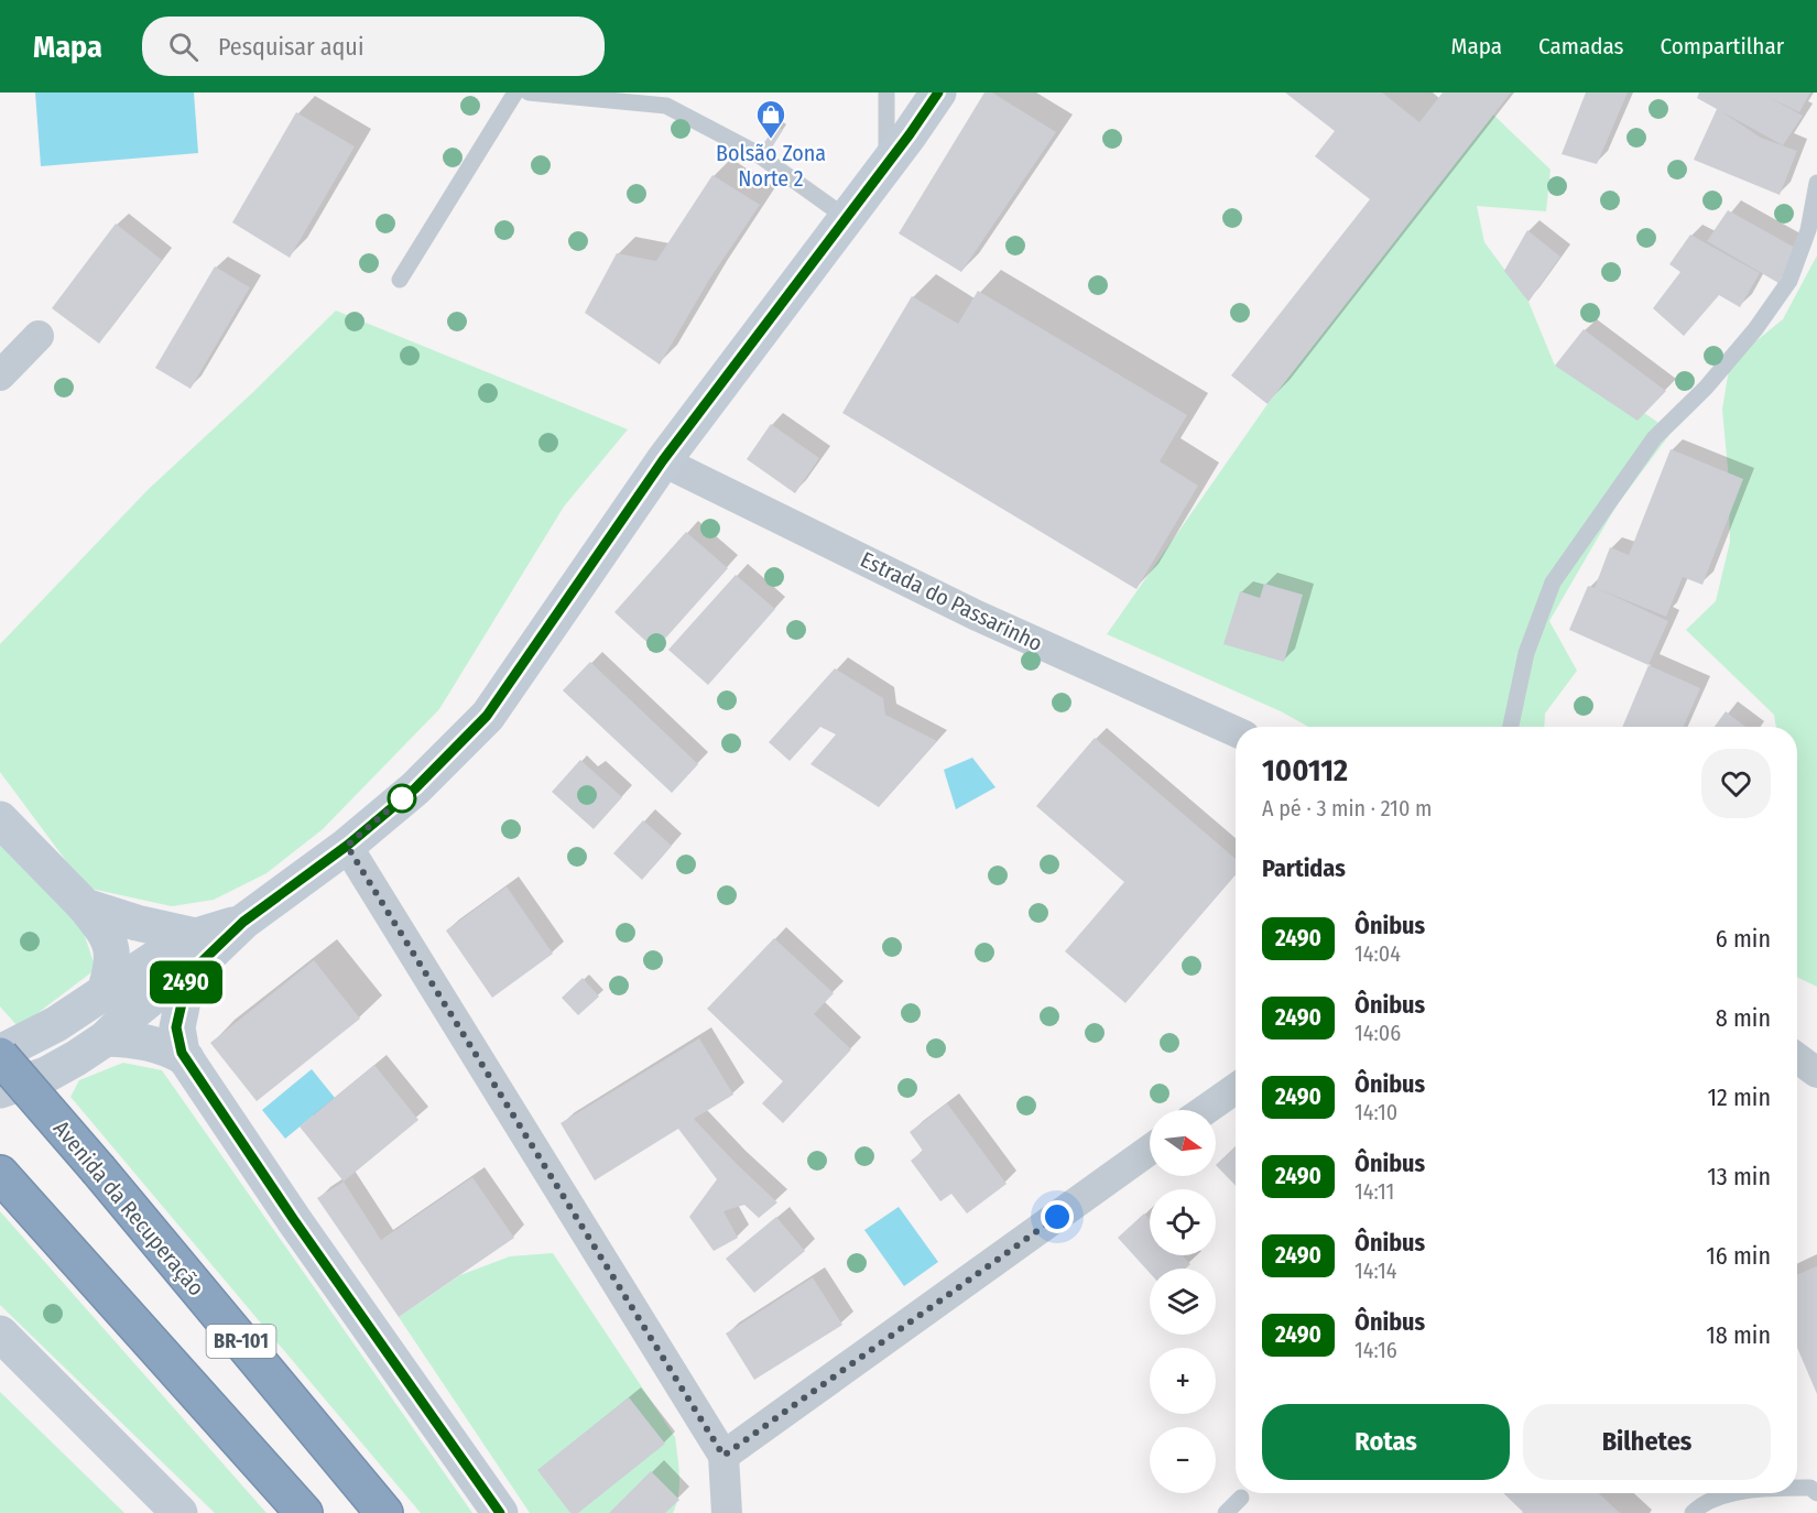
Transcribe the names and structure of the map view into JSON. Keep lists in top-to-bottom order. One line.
{"streets":{"highway":["Avenida da Recuperação","BR-101"],"street":["Estrada do Passarinho"]},"places":{"shop":["Bolsão Zona Norte 2"]},"lines":["bus line 2490"],"north":"right","page":{"header":"Mapa","search":"Pesquisar aqui","nav":["Mapa","Camadas","Compartilhar"],"on_map":"2490","heading":[["100112","A pé · 3 min · 210 m"],"Partidas"],"list":[{"mark":"2490","name":"Ônibus","note":"14:04","value":"6 min"},{"mark":"2490","name":"Ônibus","note":"14:06","value":"8 min"},{"mark":"2490","name":"Ônibus","note":"14:10","value":"12 min"},{"mark":"2490","name":"Ônibus","note":"14:11","value":"13 min"},{"mark":"2490","name":"Ônibus","note":"14:14","value":"16 min"},{"mark":"2490","name":"Ônibus","note":"14:16","value":"18 min"}],"map_buttons":["+","−"],"buttons":["Rotas","Bilhetes"]}}
